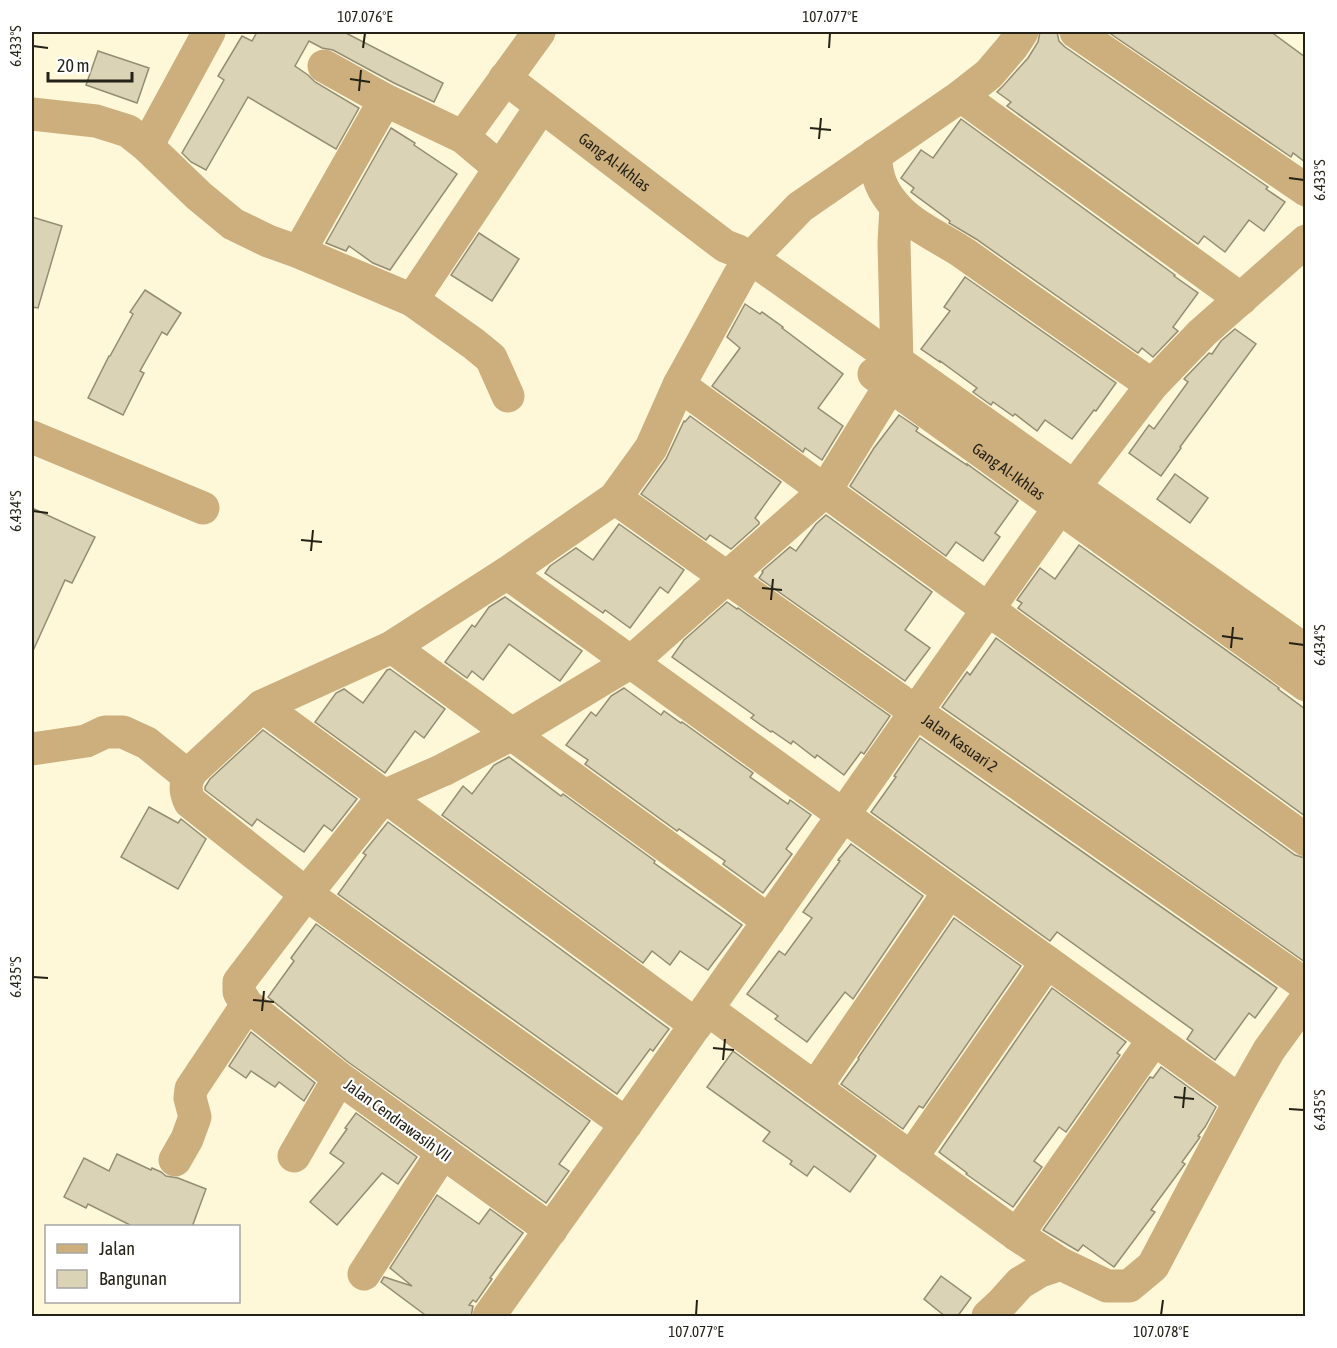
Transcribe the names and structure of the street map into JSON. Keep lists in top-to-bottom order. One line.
{"streets":{"street":["Gang Al-Ikhlas","Jalan Kasuari 2","Jalan Cendrawasih VII"]},"legend":["Jalan","Bangunan"],"scale_bar":"20 m","coordinates":["107.076°E","107.077°E","6.433°S","6.434°S","6.435°S","107.078°E"]}
